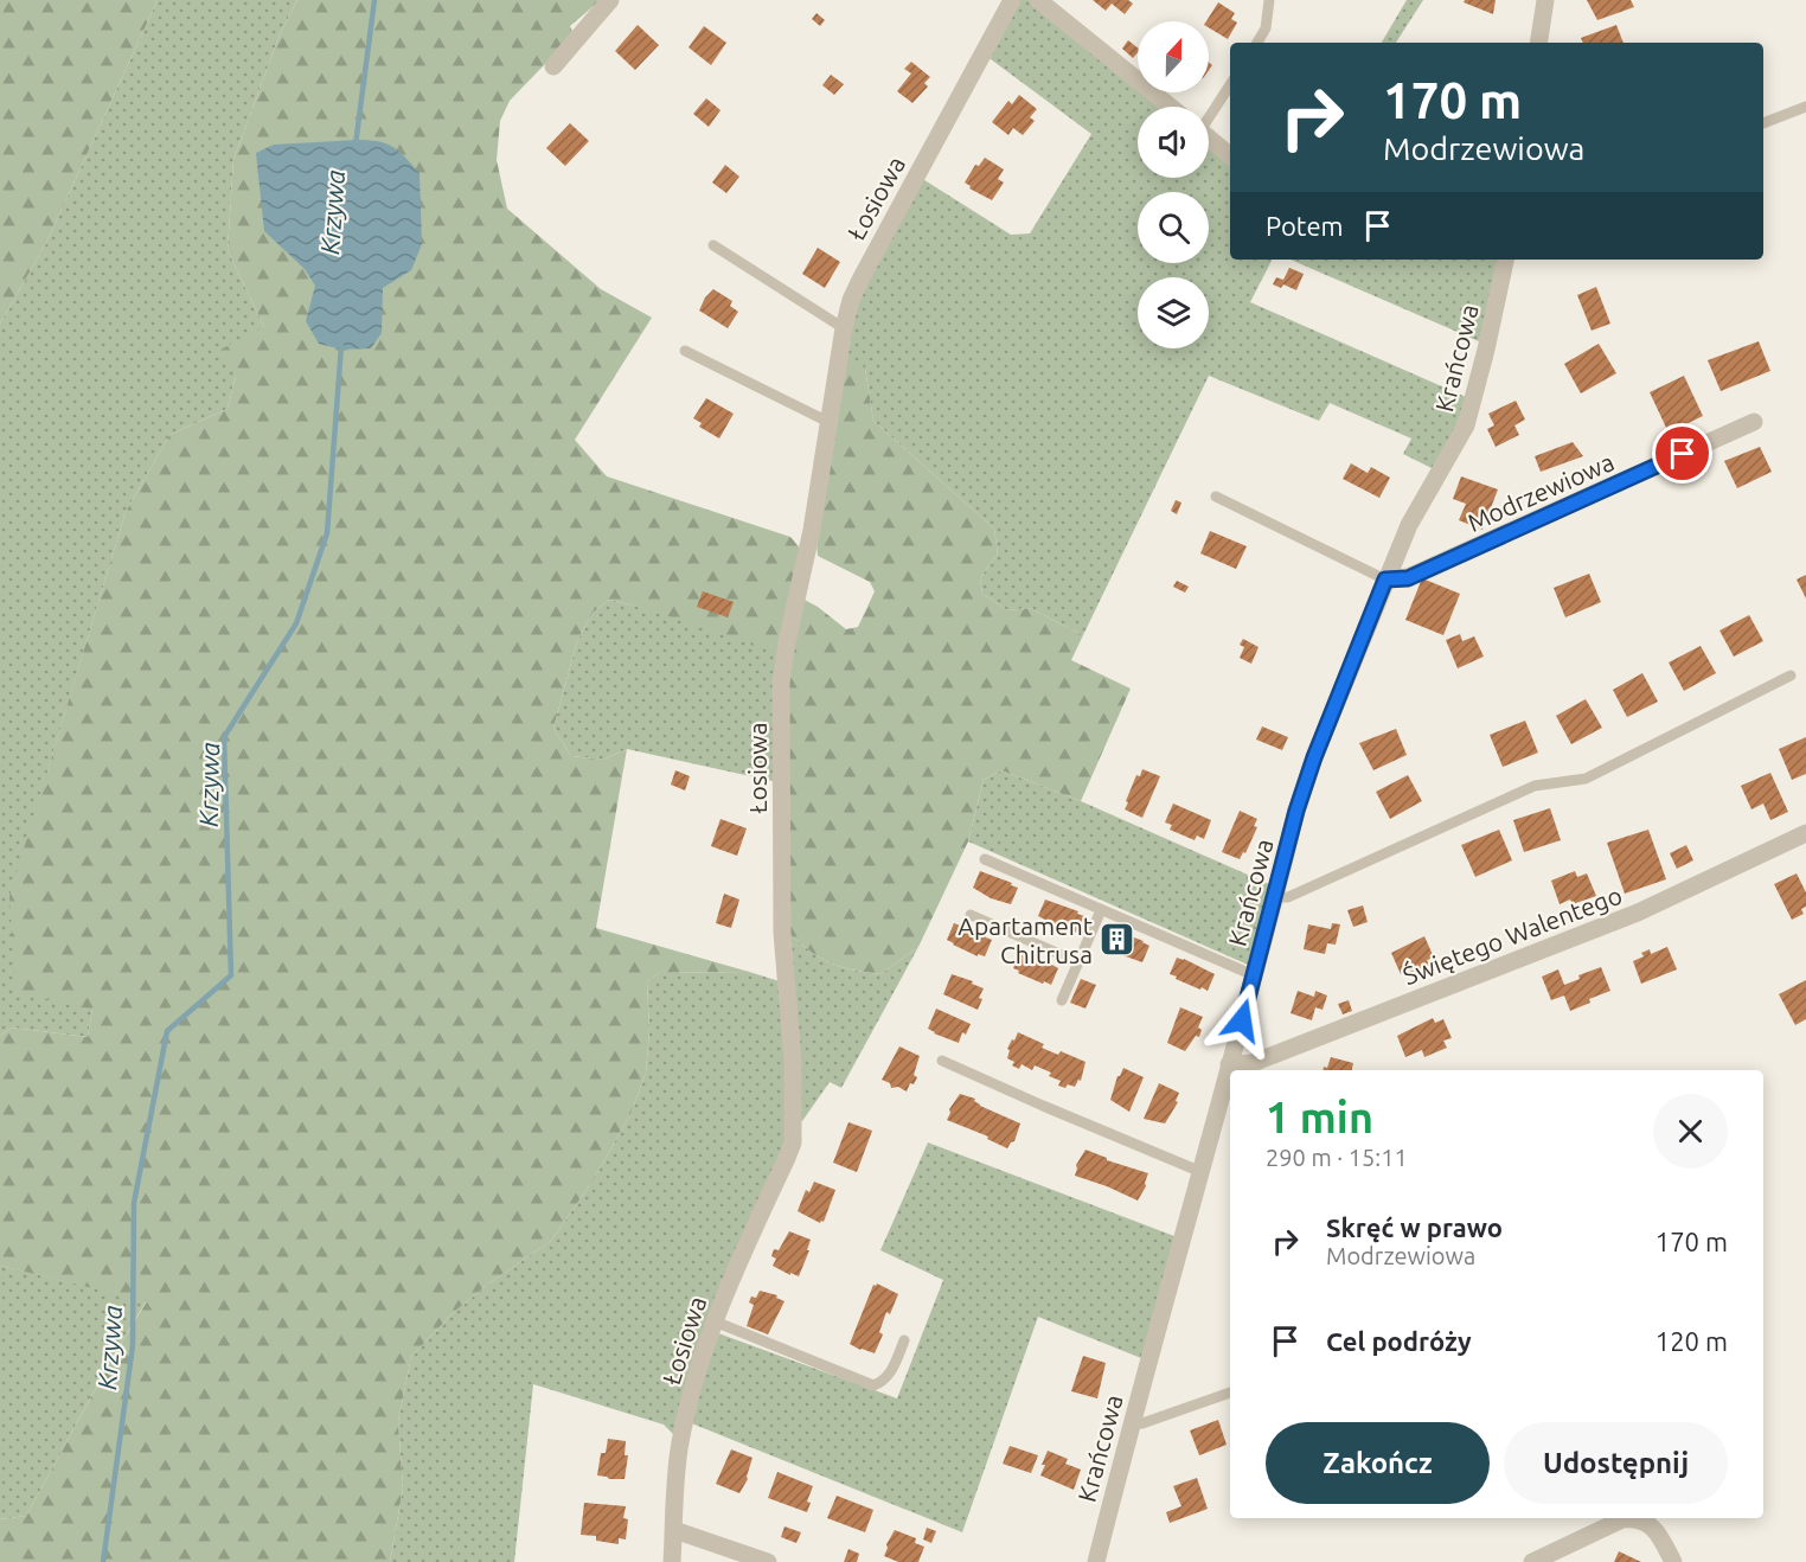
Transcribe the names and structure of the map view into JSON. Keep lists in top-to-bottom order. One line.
{"streets":{"street":["Łosiowa","Krańcowa","Modrzewiowa","Świętego Walentego"]},"crossings":[["Krańcowa","Modrzewiowa"],["Krańcowa","Świętego Walentego"]],"water":["Krzywa"],"places":{"building":["Apartament Chitrusa"]},"north":"top","page":{"turn":["170 m","Modrzewiowa"],"then":"Potem","heading":["1 min","290 m · 15:11"],"list":[{"name":"Skręć w prawo","note":"Modrzewiowa","value":"170 m"},{"name":"Cel podróży","value":"120 m"}],"buttons":["Zakończ","Udostępnij"]}}
